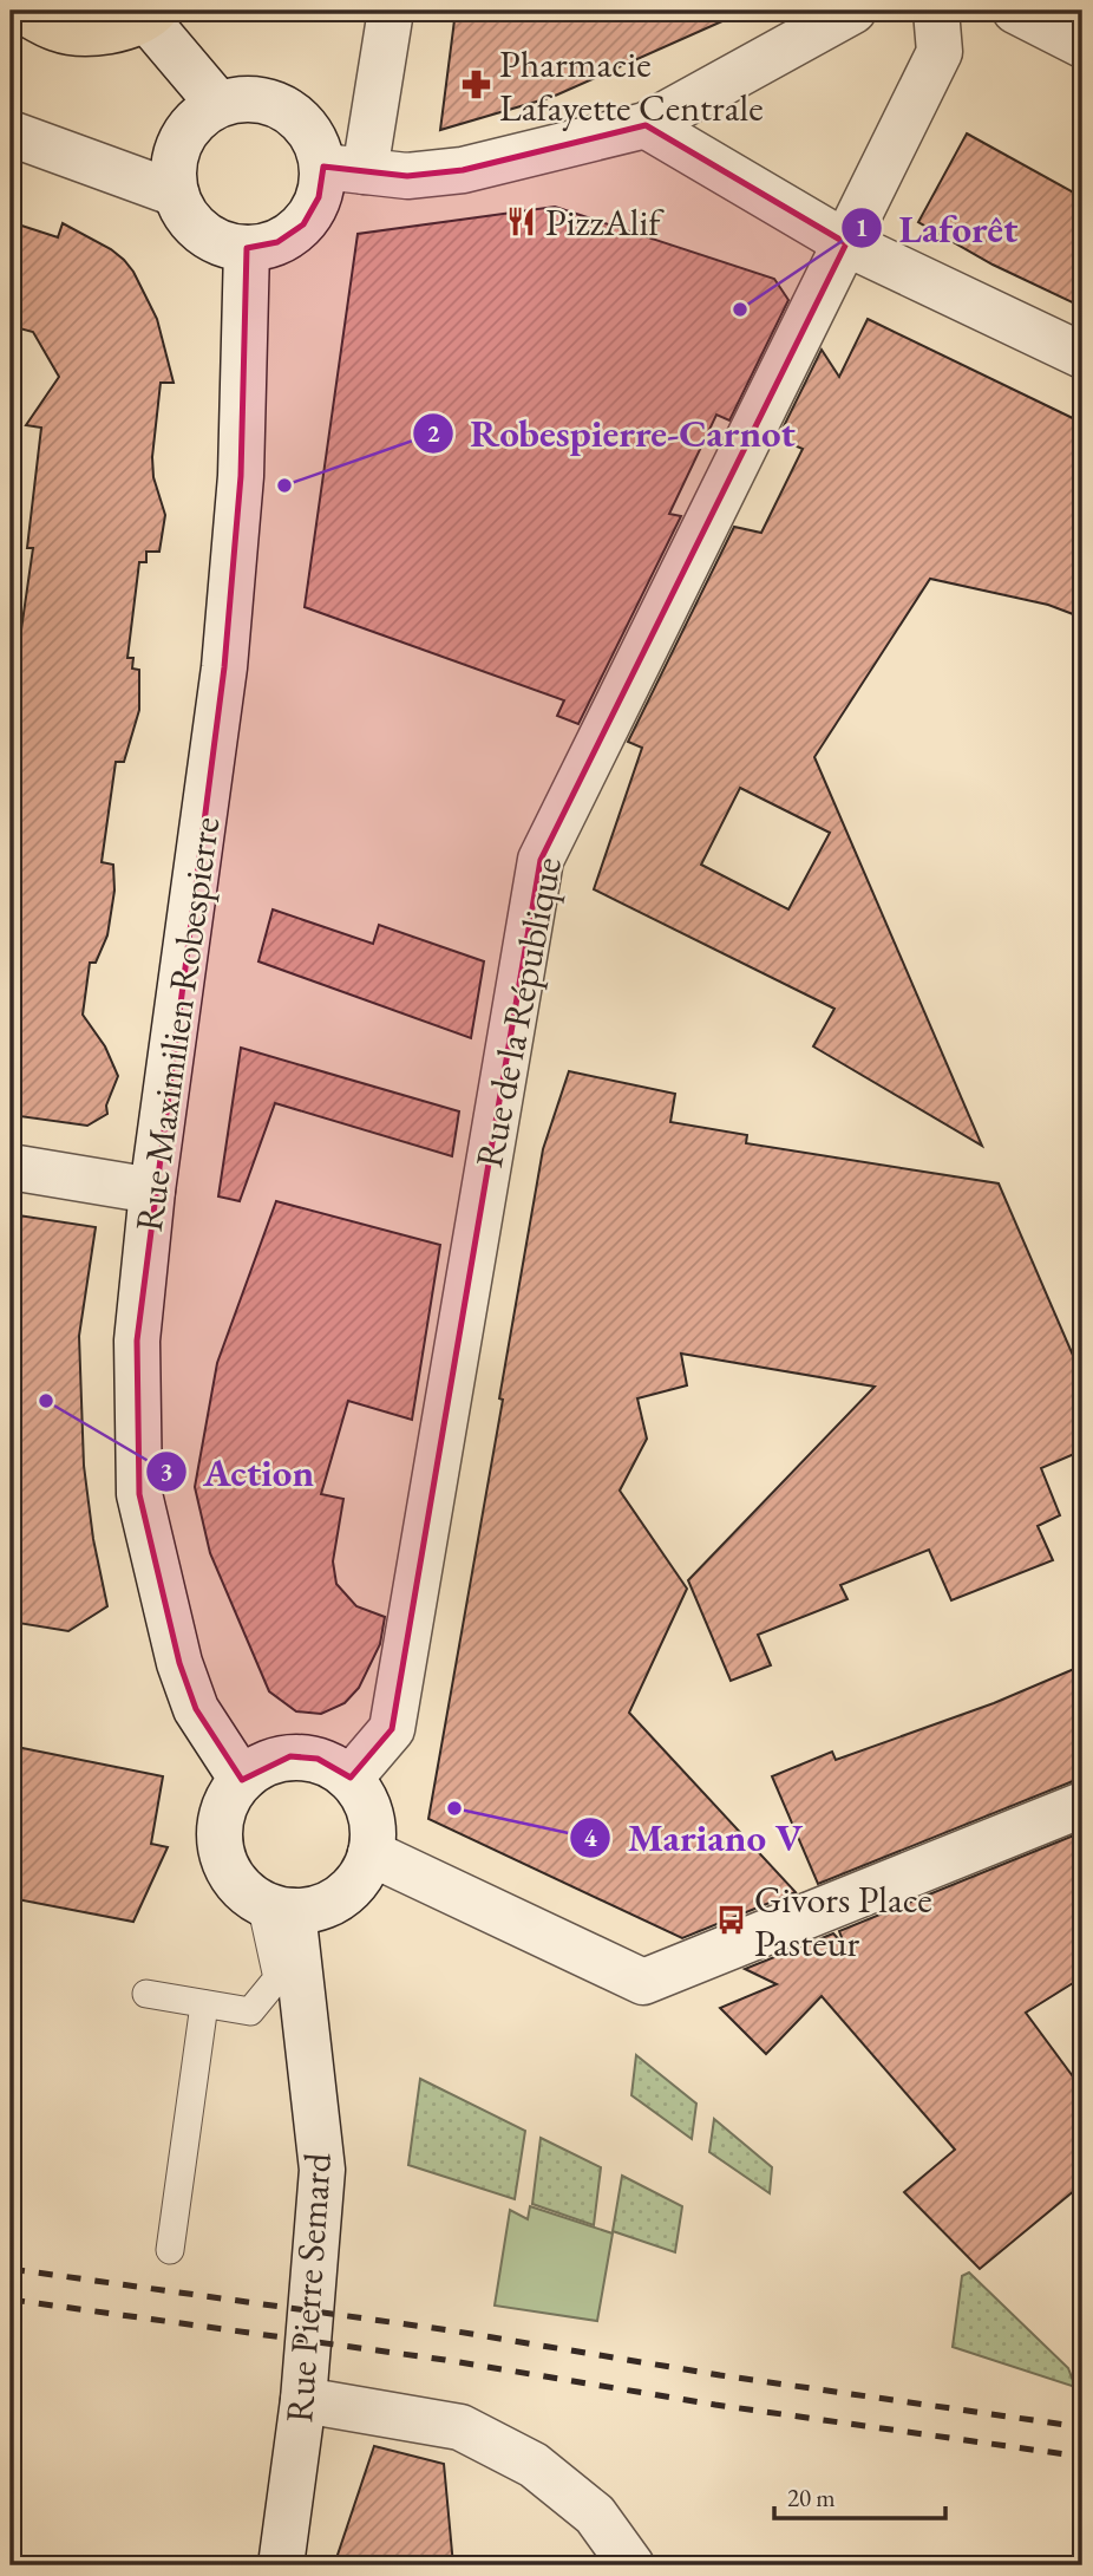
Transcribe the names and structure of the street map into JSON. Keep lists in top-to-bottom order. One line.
{"streets":{"street":["Rue de la République","Rue Maximilien Robespierre","Rue Pierre Semard"]},"crossings":[["Rue de la République","Rue Maximilien Robespierre"],["Rue de la République","Rue Pierre Semard"],["Rue Maximilien Robespierre","Rue Pierre Semard"]],"places":{"pharmacy":["Pharmacie Lafayette Centrale"],"restaurant":["PizzAlif"],"other":["Laforêt","Robespierre-Carnot","Action","Mariano V"],"bus stop":["Givors Place Pasteur"]},"scale_bar":"20 m"}
